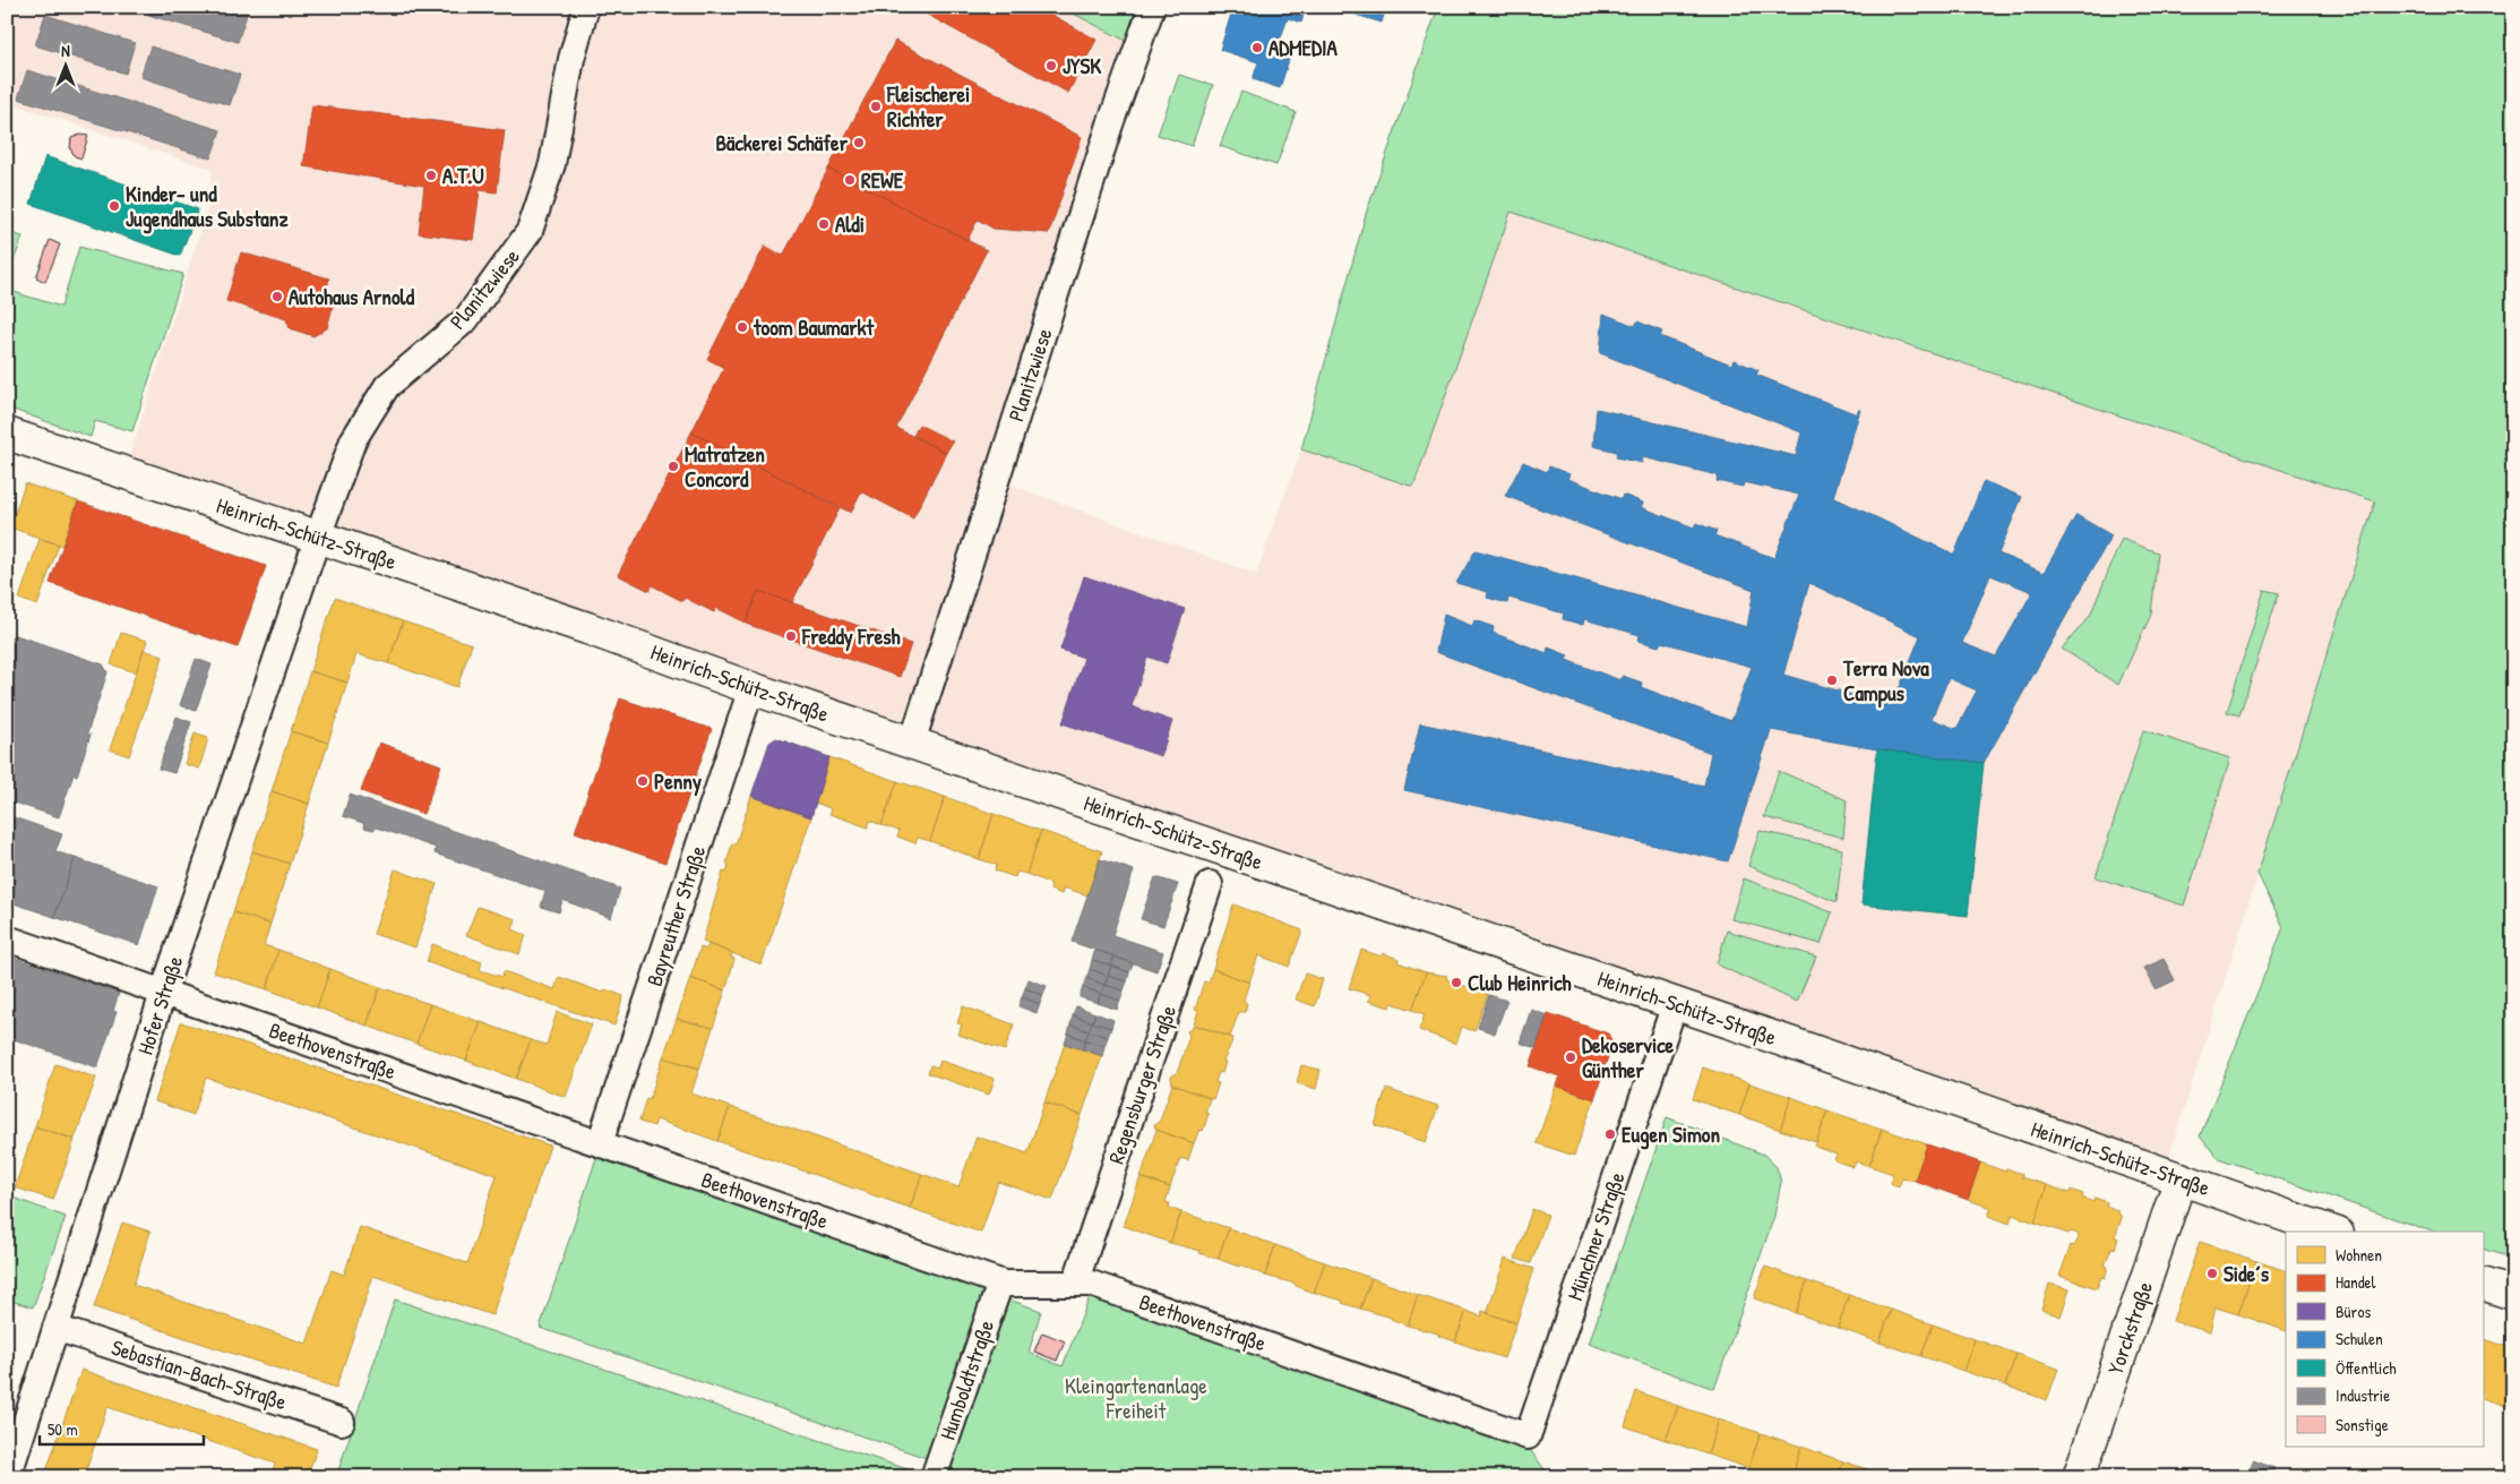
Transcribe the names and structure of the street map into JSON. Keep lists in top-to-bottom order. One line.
{"streets":{"main road":["Heinrich-Schütz-Straße","Yorckstraße"],"street":["Planitzwiese","Bayreuther Straße","Hofer Straße","Beethovenstraße","Regensburger Straße","Münchner Straße","Sebastian-Bach-Straße","Humboldtstraße"]},"crossings":[["Planitzwiese","Heinrich-Schütz-Straße"],["Planitzwiese","Hofer Straße"],["Heinrich-Schütz-Straße","Bayreuther Straße"],["Heinrich-Schütz-Straße","Hofer Straße"],["Heinrich-Schütz-Straße","Münchner Straße"],["Heinrich-Schütz-Straße","Yorckstraße"],["Bayreuther Straße","Beethovenstraße"],["Hofer Straße","Beethovenstraße"],["Hofer Straße","Sebastian-Bach-Straße"],["Beethovenstraße","Regensburger Straße"],["Beethovenstraße","Münchner Straße"],["Beethovenstraße","Humboldtstraße"]],"parks":["Kleingartenanlage Freiheit"],"places":["ADMEDIA","JYSK","Fleischerei Richter","Bäckerei Schäfer","A.T.U","REWE","Kinder- und Jugendhaus Substanz","Aldi","Autohaus Arnold","toom Baumarkt","Matratzen Concord","Freddy Fresh","Terra Nova Campus","Penny","Club Heinrich","Dekoservice Günther","Eugen Simon","Side´s"],"legend":["Wohnen","Handel","Büros","Schulen","Öffentlich","Industrie","Sonstige"],"scale_bar":"50 m","north":"top"}
